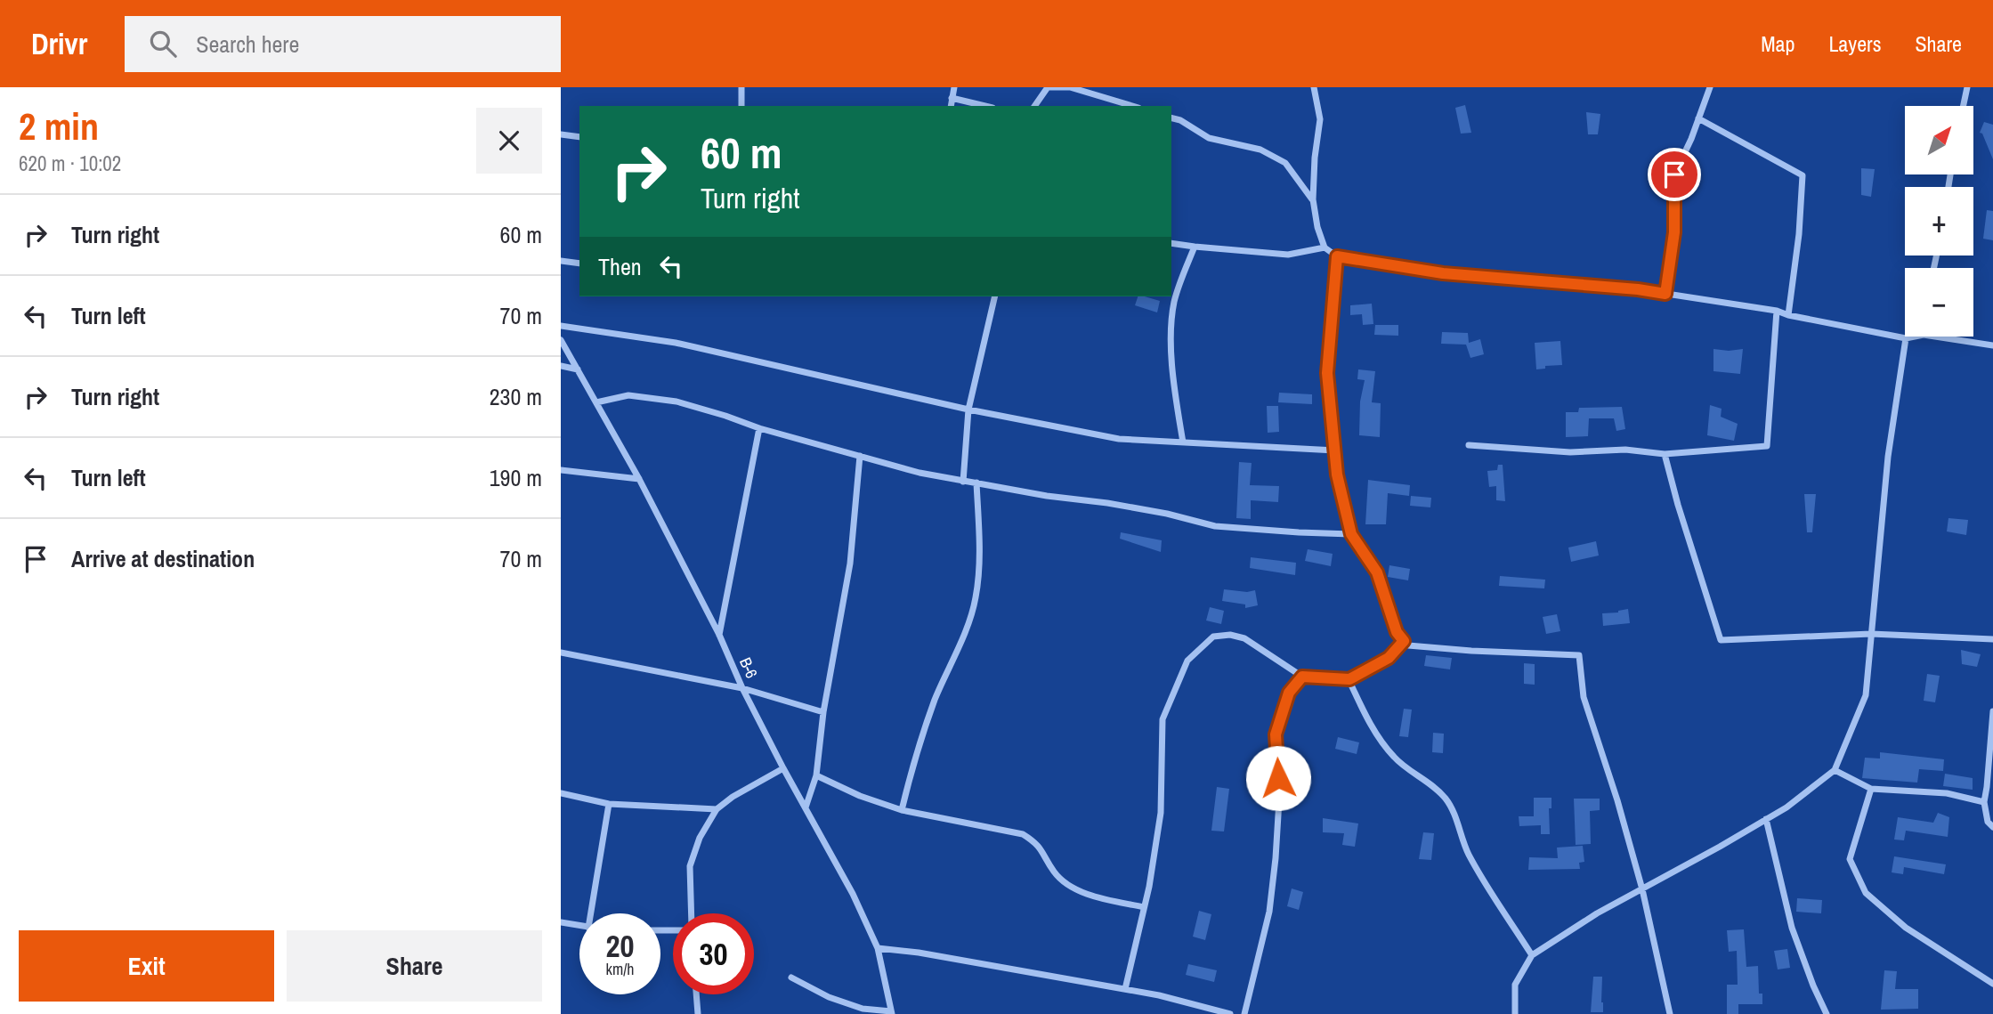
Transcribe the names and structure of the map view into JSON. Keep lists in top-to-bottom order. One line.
{"streets":{"street":["B-6"]},"north":"top right","page":{"header":"Drivr","search":"Search here","nav":["Map","Layers","Share"],"heading":["2 min","620 m · 10:02"],"map_buttons":["+","−"],"turn":["60 m","Turn right"],"list":[{"name":"Turn right","value":"60 m"},{"name":"Turn left","value":"70 m"},{"name":"Turn right","value":"230 m"},{"name":"Turn left","value":"190 m"},{"name":"Arrive at destination","value":"70 m"}],"then":"Then","speed":"20 km/h","limit":"30","buttons":["Exit","Share"]}}
